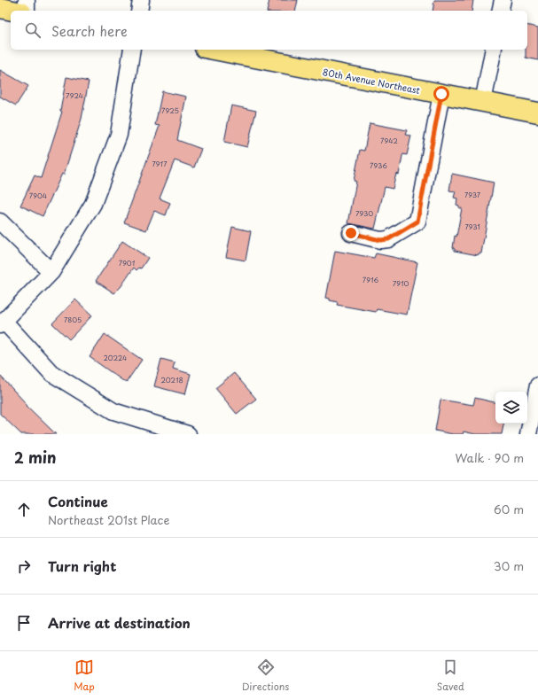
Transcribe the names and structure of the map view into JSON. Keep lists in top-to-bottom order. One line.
{"streets":{"main road":["80th Avenue Northeast"]},"house_numbers":["7924","7925","7942","7917","7936","7937","7904","7930","7931","7901","7916","7910","7805","20224","20218"],"page":{"search":"Search here","heading":["2 min","Walk · 90 m"],"list":[["Continue","Northeast 201st Place","60 m"],["Turn right","30 m"],"Arrive at destination"],"nav":["Map","Directions","Saved"]}}
